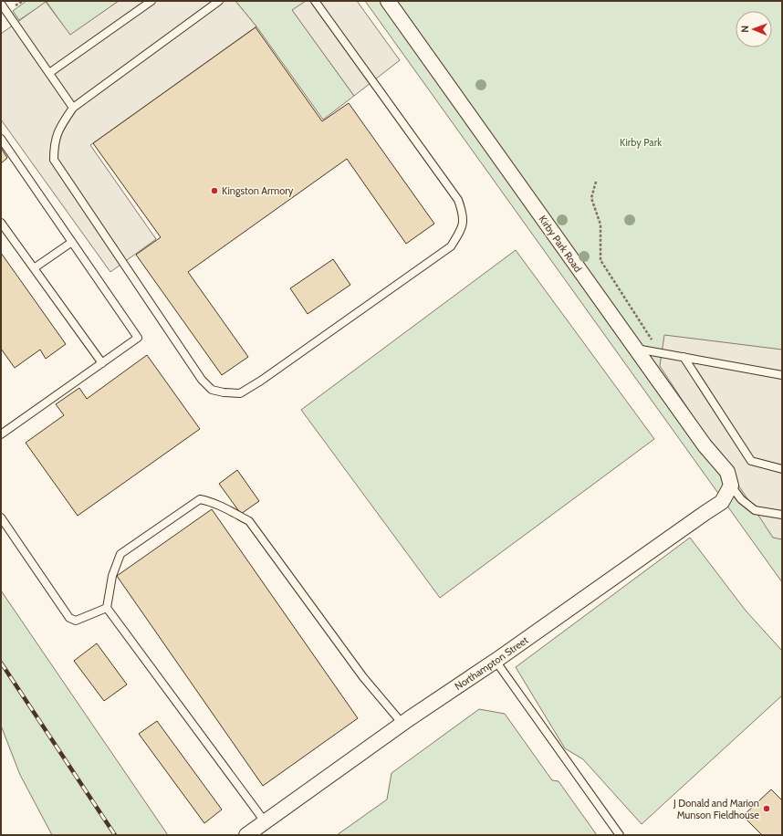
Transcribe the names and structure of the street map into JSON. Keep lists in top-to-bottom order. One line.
{"streets":{"street":["Kirby Park Road","Northampton Street"]},"crossings":[["Kirby Park Road","Northampton Street"]],"parks":["Kirby Park"],"places":["Kingston Armory","J Donald and Marion Munson Fieldhouse"],"north":"left"}
